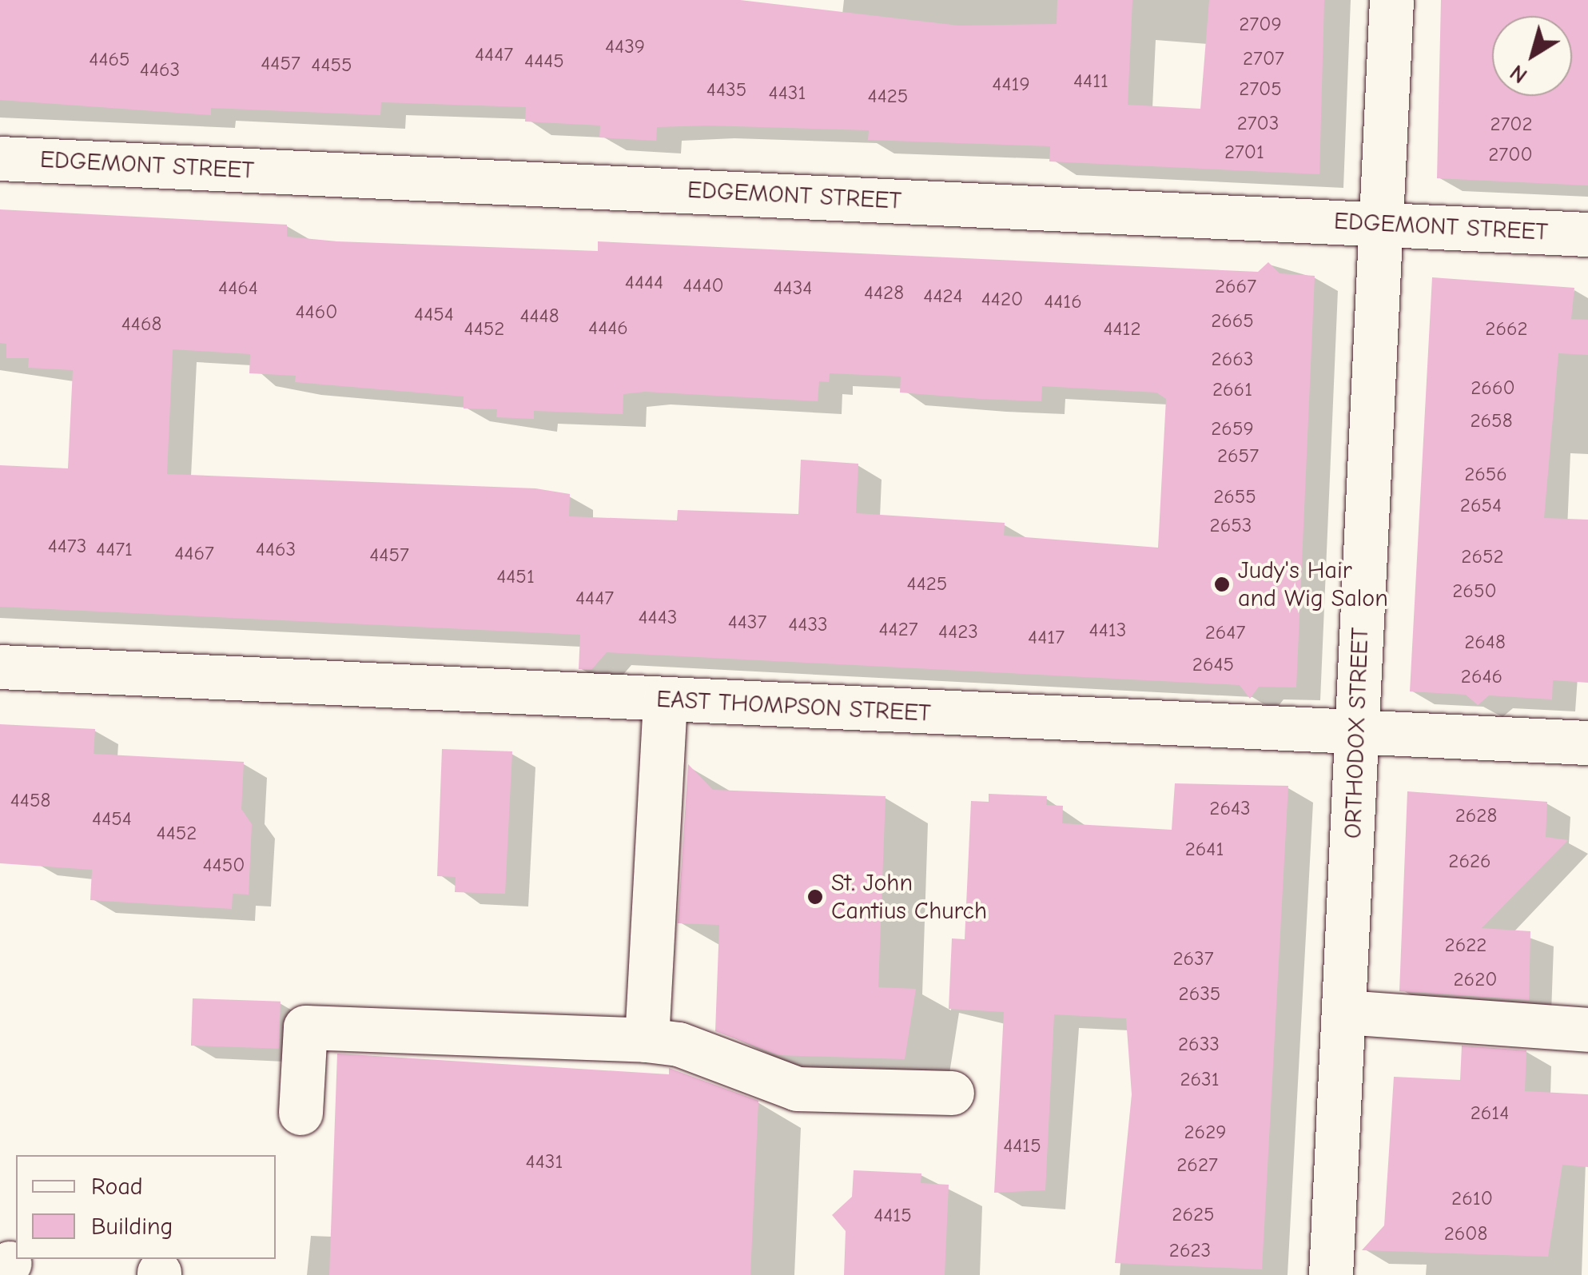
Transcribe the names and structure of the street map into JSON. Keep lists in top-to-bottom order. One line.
{"streets":{"street":["EDGEMONT STREET","EAST THOMPSON STREET","ORTHODOX STREET"]},"crossings":[["EDGEMONT STREET","ORTHODOX STREET"],["EAST THOMPSON STREET","ORTHODOX STREET"]],"places":["Judy's Hair and Wig Salon","St. John Cantius Church"],"house_numbers":["2709","4439","4447","2707","4465","4445","4457","4455","4463","4411","4419","2705","4435","4431","4425","2703","2702","2701","2700","4444","4440","2667","4464","4434","4428","4424","4420","4416","4460","4454","4448","2665","4468","4446","4452","4412","2662","2663","2660","2661","2658","2659","2657","2656","2655","2654","2653","4473","4471","4463","4467","4457","2652","4451","4425","2650","4447","4443","4437","4433","4427","4413","4423","2647","4417","2648","2645","2646","4458","2643","2628","4454","4452","2641","2626","4450","2622","2637","2620","2635","2633","2631","2614","2629","4415","4431","2627","2610","2625","4415","2608","2623"],"legend":["Road","Building"],"north":"bottom left"}
